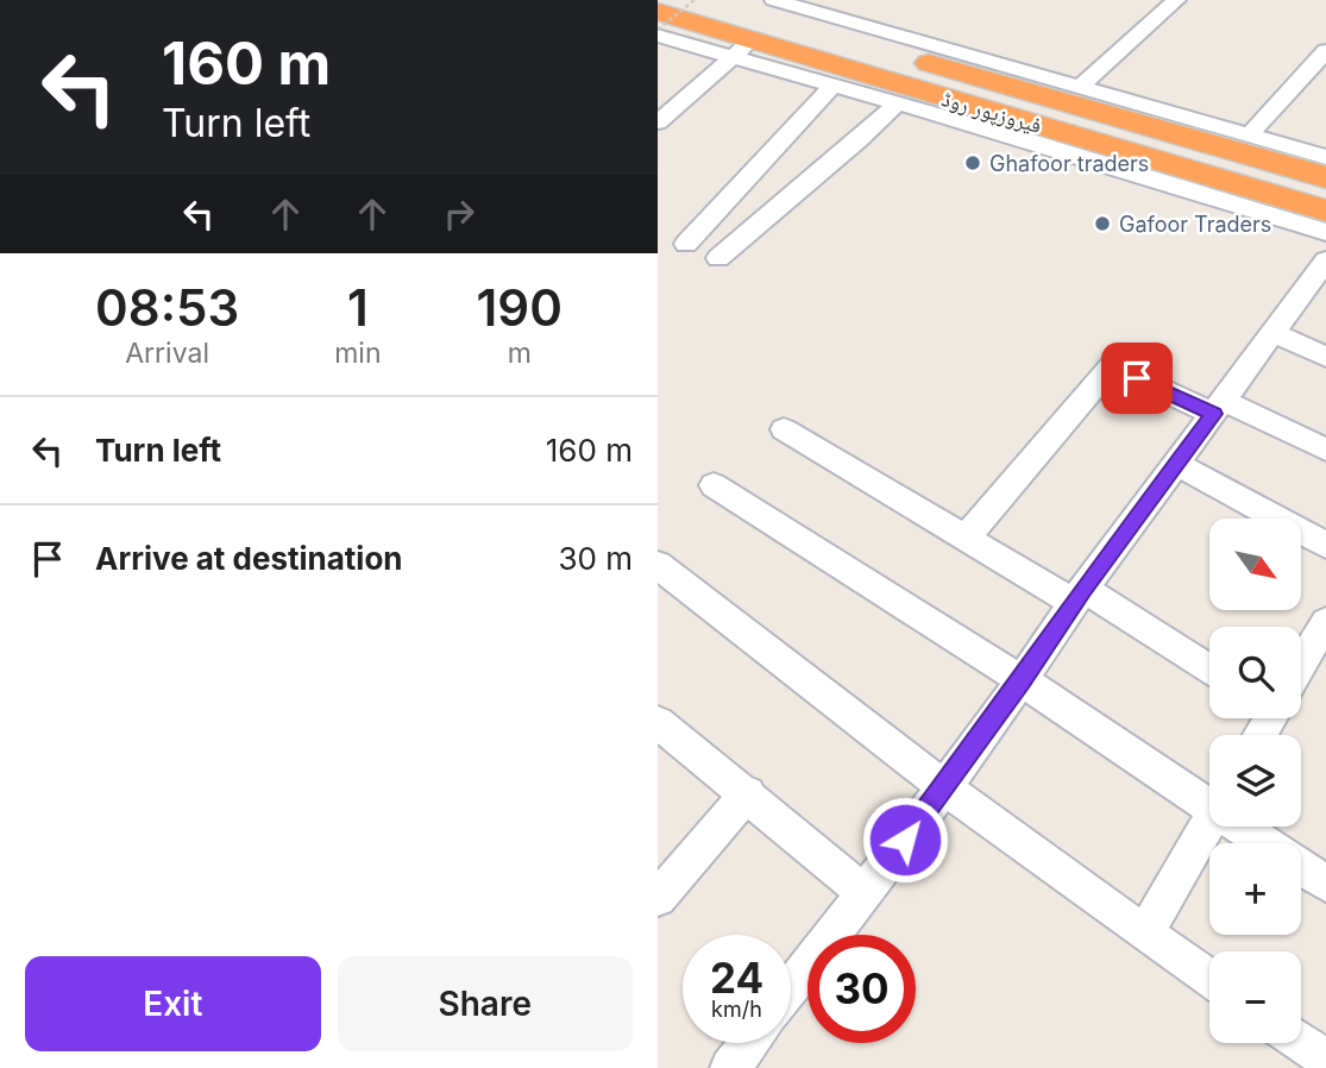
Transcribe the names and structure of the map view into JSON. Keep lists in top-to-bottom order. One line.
{"streets":{"highway":["فیروزپور روڈ"]},"places":["Ghafoor traders","Gafoor Traders"],"north":"bottom right","page":{"turn":["160 m","Turn left"],"eta":["08:53","Arrival","1","min","190","m"],"list":[{"name":"Turn left","value":"160 m"},{"name":"Arrive at destination","value":"30 m"}],"map_buttons":["+","−"],"speed":"24 km/h","limit":"30","buttons":["Exit","Share"]}}
